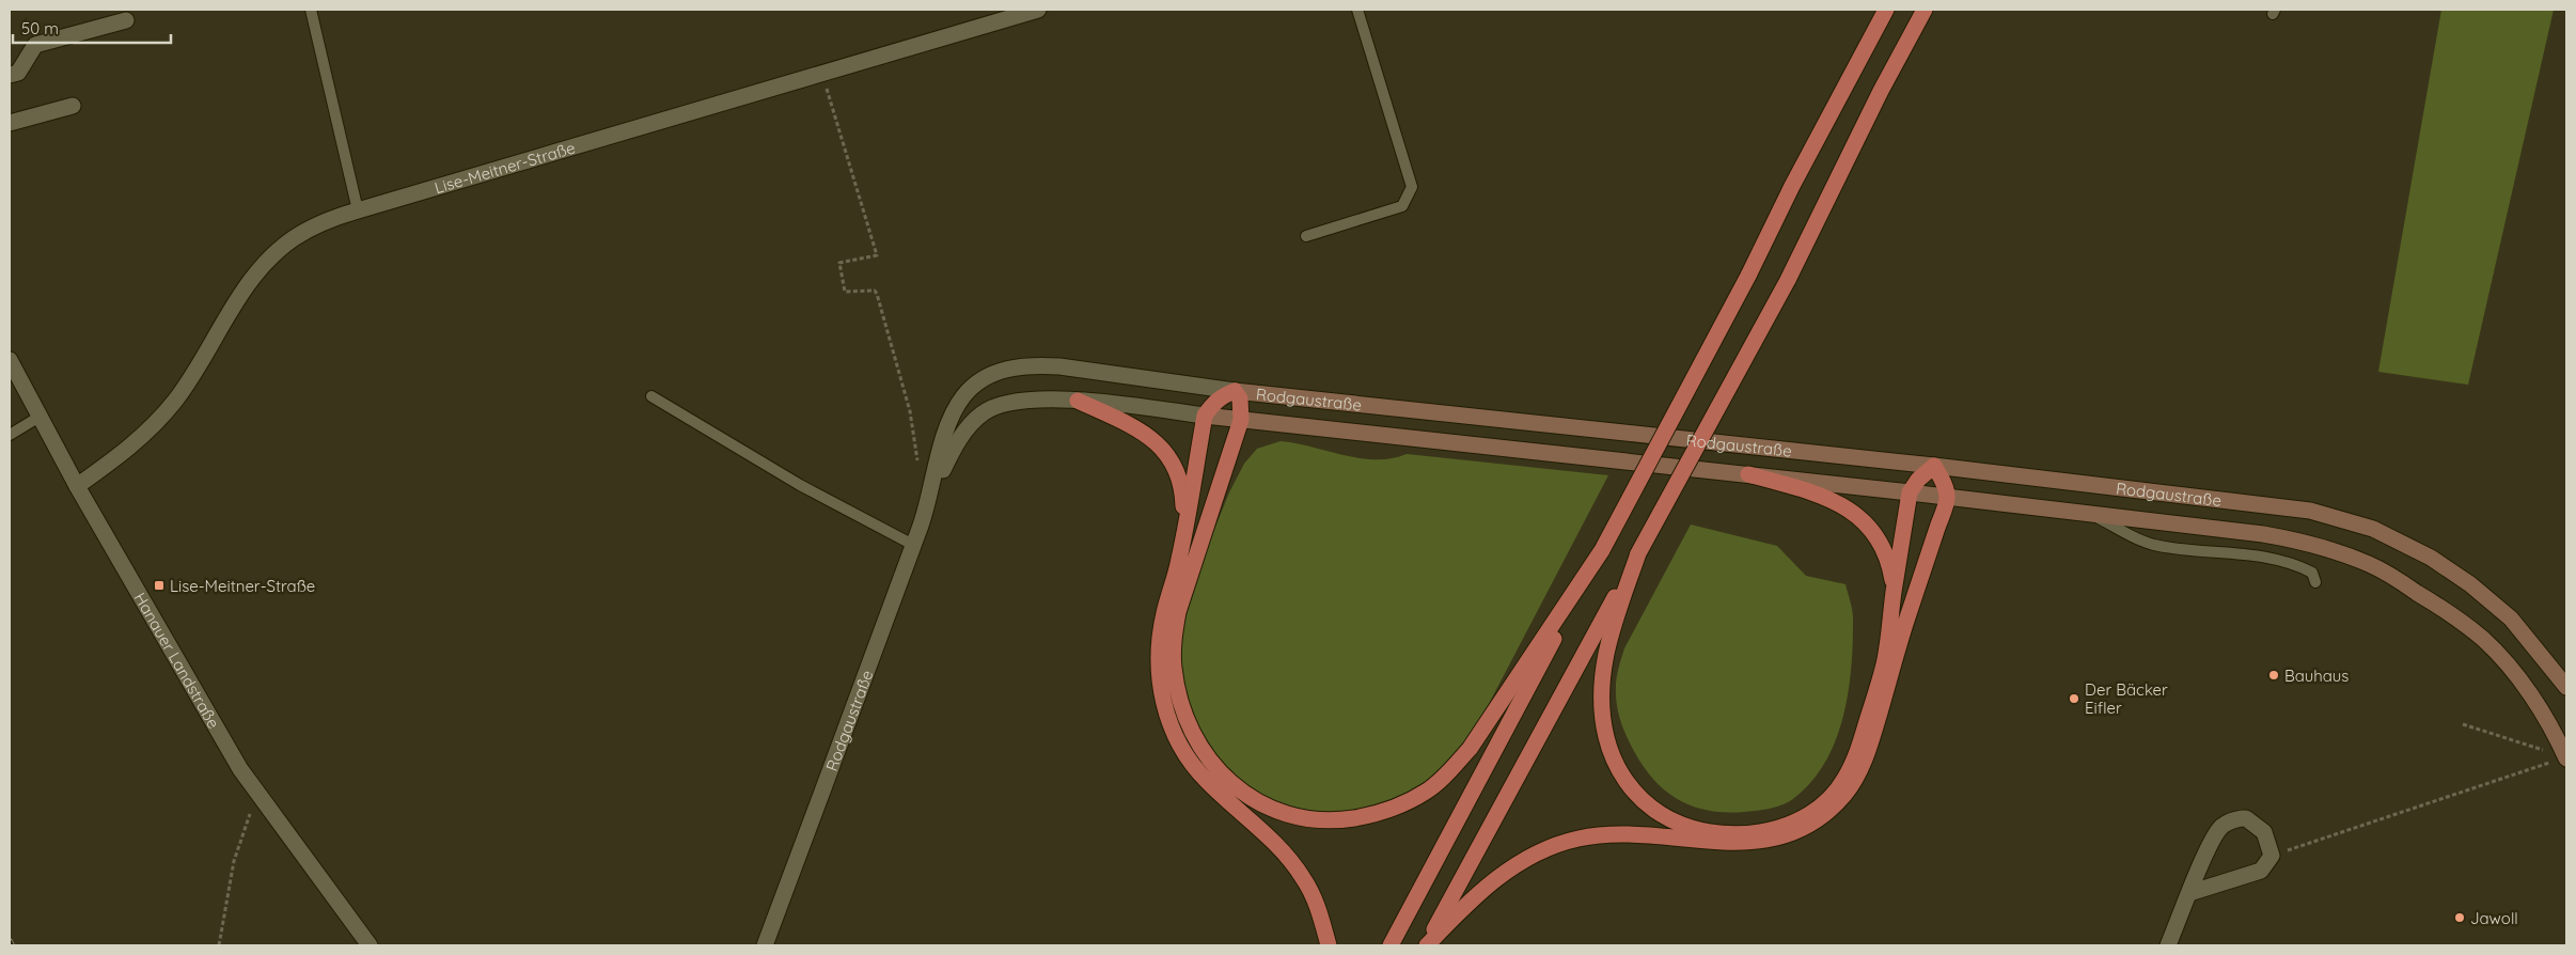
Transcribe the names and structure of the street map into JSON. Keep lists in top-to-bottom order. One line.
{"streets":{"main road":["Rodgaustraße"],"street":["Lise-Meitner-Straße","Hanauer Landstraße"]},"crossings":[["Lise-Meitner-Straße","Hanauer Landstraße"]],"places":{"transit":["Lise-Meitner-Straße"],"other":["Bauhaus","Der Bäcker Eifler","Jawoll"]},"scale_bar":"50 m"}
